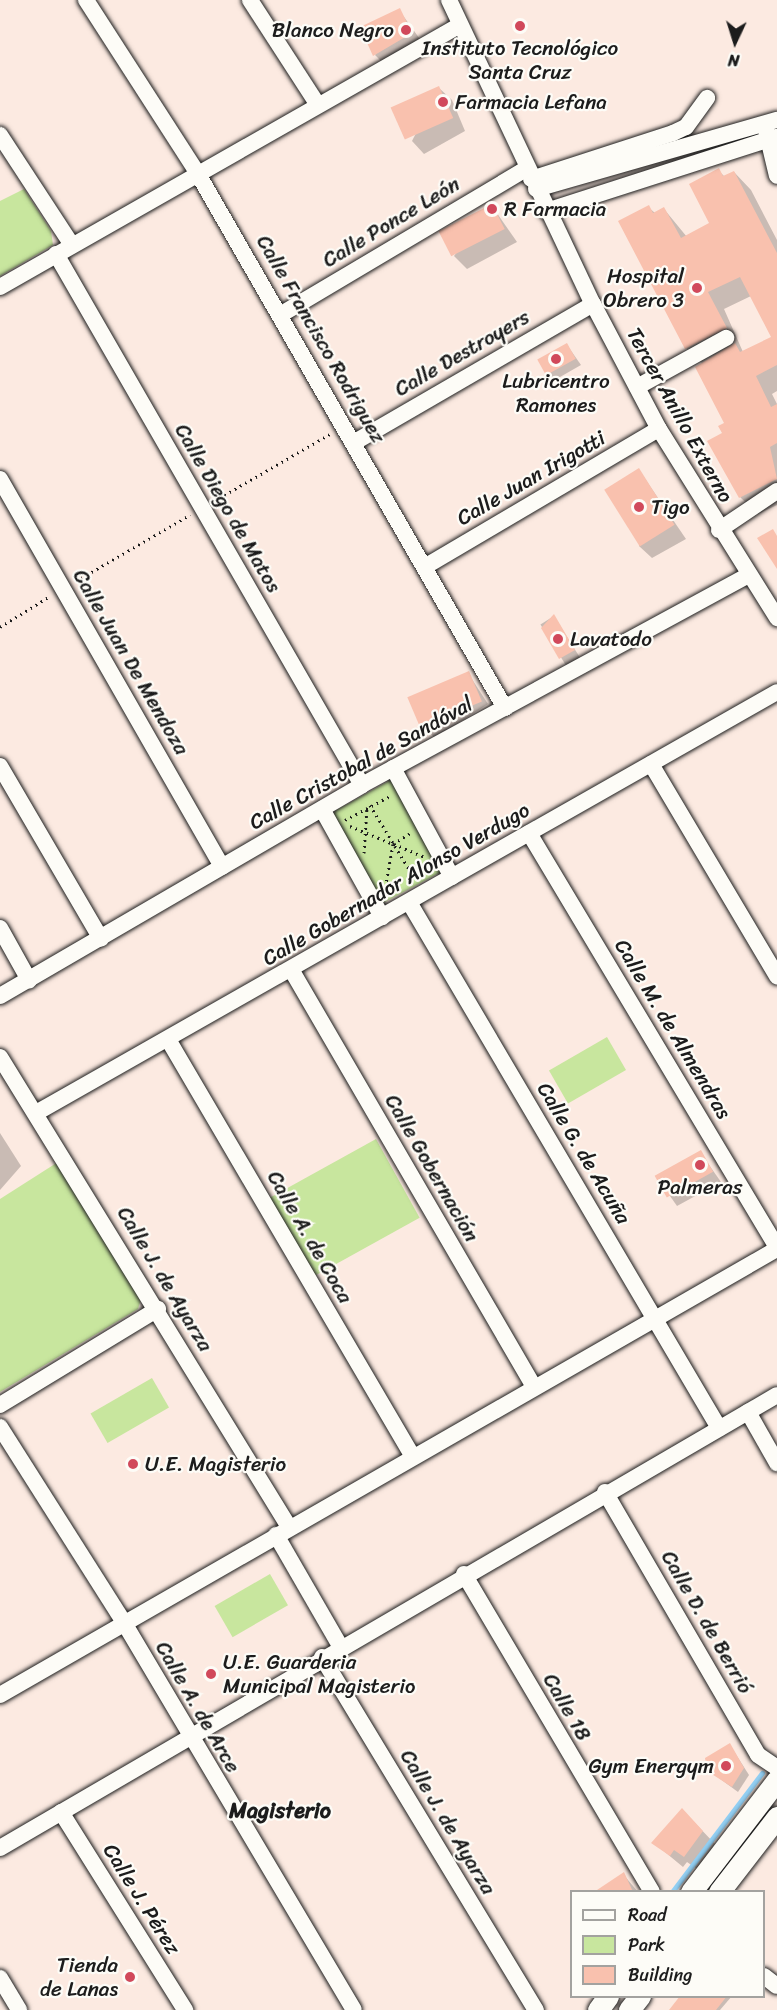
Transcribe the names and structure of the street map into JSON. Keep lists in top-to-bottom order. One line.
{"streets":{"street":["Calle Ponce León","Calle Francisco Rodriguez","Calle Destroyers","Tercer Anillo Externo","Calle Juan Irigotti","Calle Diego de Matos","Calle Juan De Mendoza","Calle Cristobal de Sandóval","Calle Gobernador Alonso Verdugo","Calle M. de Almendras","Calle G. de Acuña","Calle Gobernación","Calle A. de Coca","Calle J. de Ayarza","Calle D. de Berrió","Calle A. de Arce","Calle 18","Calle J. Pérez"]},"crossings":[["Calle Ponce León","Calle Francisco Rodriguez"],["Calle Ponce León","Tercer Anillo Externo"],["Calle Francisco Rodriguez","Calle Destroyers"],["Calle Francisco Rodriguez","Calle Juan Irigotti"],["Calle Francisco Rodriguez","Calle Cristobal de Sandóval"],["Calle Destroyers","Tercer Anillo Externo"],["Tercer Anillo Externo","Calle Juan Irigotti"],["Tercer Anillo Externo","Calle Cristobal de Sandóval"],["Calle Diego de Matos","Calle Cristobal de Sandóval"],["Calle Juan De Mendoza","Calle Cristobal de Sandóval"],["Calle Gobernador Alonso Verdugo","Calle M. de Almendras"],["Calle Gobernador Alonso Verdugo","Calle G. de Acuña"],["Calle Gobernador Alonso Verdugo","Calle Gobernación"],["Calle Gobernador Alonso Verdugo","Calle A. de Coca"],["Calle Gobernador Alonso Verdugo","Calle J. de Ayarza"]],"districts":["Magisterio"],"places":["Instituto Tecnológico Santa Cruz","Blanco Negro","Farmacia Lefana","R Farmacia","Hospital Obrero 3","Lubricentro Ramones","Tigo","Lavatodo","Palmeras","U.E. Magisterio","U.E. Guarderia Municipal Magisterio","Gym Energym","Tienda de Lanas"],"legend":["Road","Park","Building"],"north":"bottom"}
